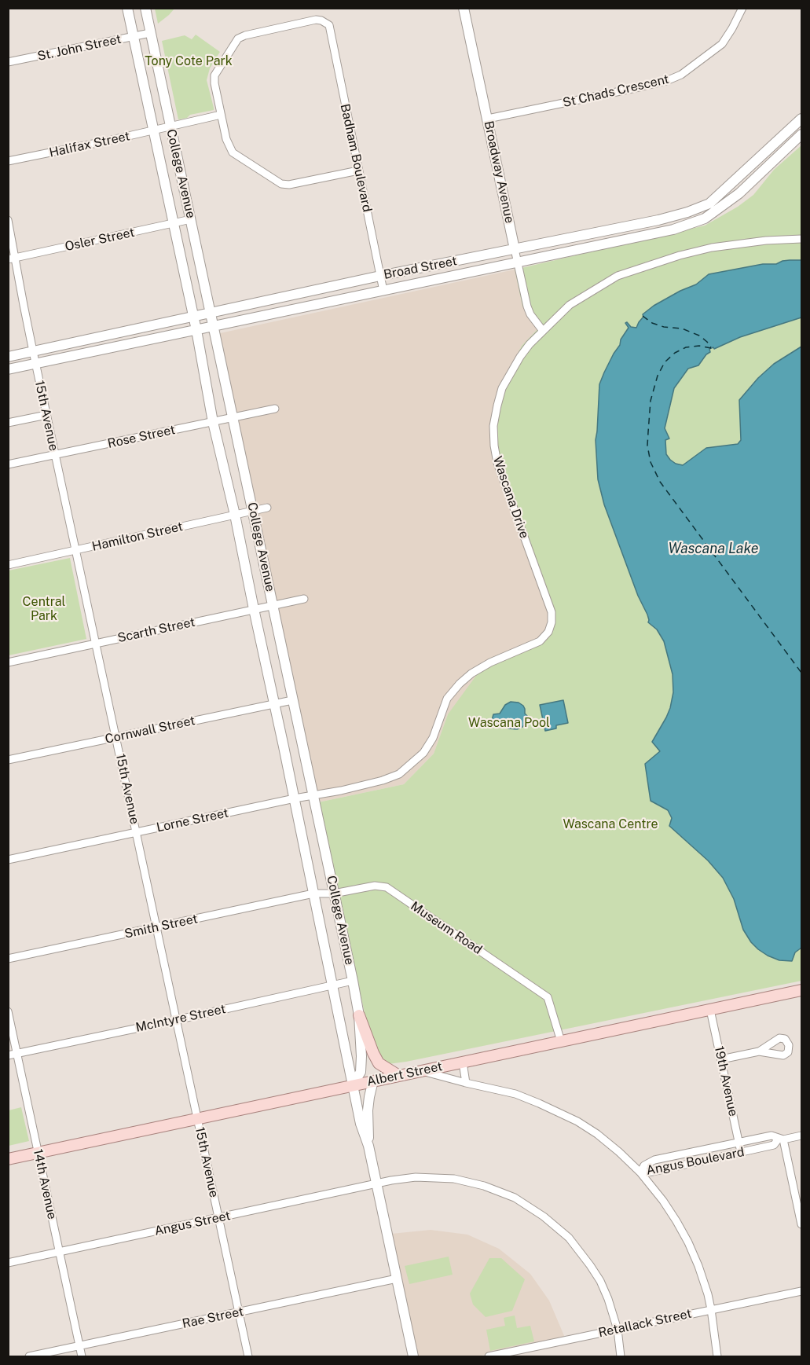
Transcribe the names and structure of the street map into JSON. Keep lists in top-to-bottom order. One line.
{"streets":{"main road":["Broadway Avenue","College Avenue","Broad Street","Albert Street"],"street":["St. John Street","St Chads Crescent","Halifax Street","Badham Boulevard","Osler Street","15th Avenue","Rose Street","Wascana Drive","Hamilton Street","Scarth Street","Cornwall Street","Lorne Street","Smith Street","Museum Road","McIntyre Street","19th Avenue","Angus Boulevard","14th Avenue","Angus Street","Rae Street","Retallack Street"]},"crossings":[["St. John Street","College Avenue"],["St Chads Crescent","Broadway Avenue"],["Halifax Street","Badham Boulevard"],["Halifax Street","College Avenue"],["Badham Boulevard","Broad Street"],["Broadway Avenue","Broad Street"],["Broadway Avenue","Wascana Drive"],["College Avenue","Osler Street"],["College Avenue","Broad Street"],["College Avenue","Rose Street"],["College Avenue","Wascana Drive"],["College Avenue","Hamilton Street"],["College Avenue","Scarth Street"],["College Avenue","Cornwall Street"],["College Avenue","Lorne Street"],["College Avenue","Smith Street"],["College Avenue","Museum Road"],["College Avenue","McIntyre Street"],["College Avenue","Albert Street"],["College Avenue","Angus Street"],["College Avenue","Rae Street"],["Osler Street","15th Avenue"],["Broad Street","15th Avenue"],["15th Avenue","Rose Street"],["15th Avenue","Hamilton Street"],["15th Avenue","Scarth Street"],["15th Avenue","Cornwall Street"],["15th Avenue","Lorne Street"],["15th Avenue","Smith Street"],["15th Avenue","McIntyre Street"],["15th Avenue","Albert Street"],["15th Avenue","Angus Street"],["15th Avenue","Rae Street"],["Wascana Drive","Lorne Street"],["Smith Street","Museum Road"],["Museum Road","Albert Street"],["McIntyre Street","14th Avenue"],["Albert Street","19th Avenue"],["Albert Street","14th Avenue"],["19th Avenue","Angus Boulevard"],["14th Avenue","Angus Street"],["14th Avenue","Rae Street"],["Angus Street","Retallack Street"]],"water":["Wascana Lake"],"parks":["Tony Cote Park","Central Park","Wascana Pool","Wascana Centre"]}
